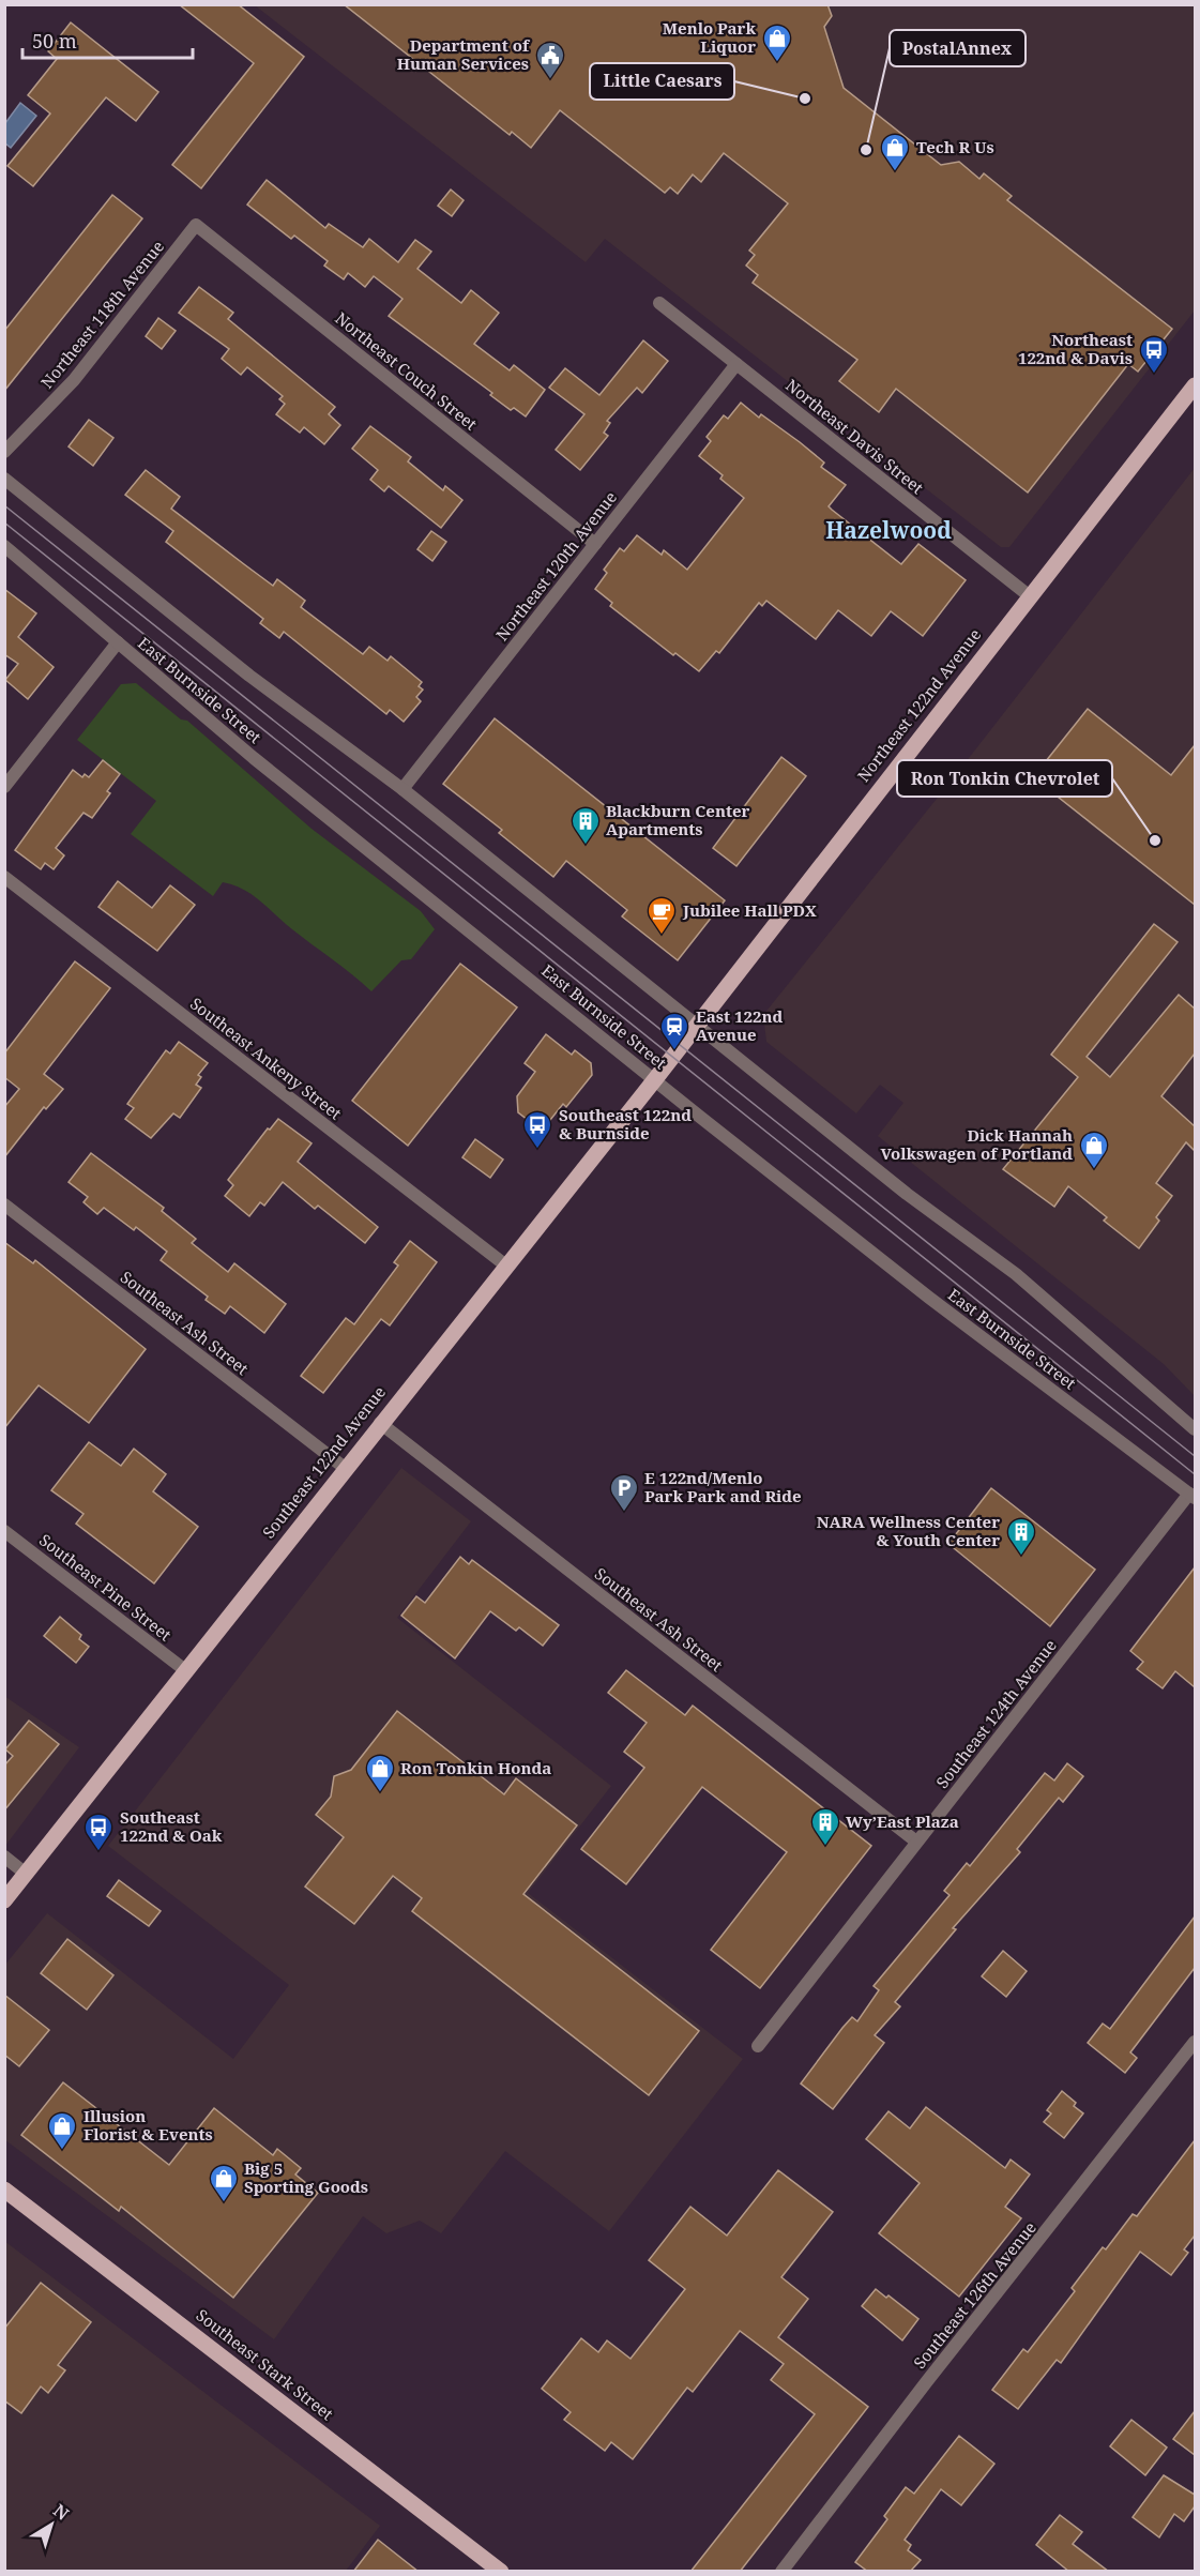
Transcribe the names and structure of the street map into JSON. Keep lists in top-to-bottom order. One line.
{"streets":{"main road":["Northeast 122nd Avenue","Southeast 122nd Avenue","Southeast Stark Street"],"street":["Northeast 118th Avenue","Northeast Couch Street","Northeast Davis Street","Northeast 120th Avenue","East Burnside Street","Southeast Ankeny Street","Southeast Ash Street","Southeast Pine Street","Southeast 124th Avenue","Southeast 126th Avenue"]},"crossings":[["Northeast 118th Avenue","Northeast Couch Street"],["Northeast Couch Street","Northeast 120th Avenue"],["Northeast Davis Street","Northeast 120th Avenue"],["Northeast Davis Street","Northeast 122nd Avenue"],["East Burnside Street","Southeast 122nd Avenue"],["East Burnside Street","Southeast 124th Avenue"],["Northeast 122nd Avenue","Southeast 122nd Avenue"],["Southeast Ankeny Street","Southeast 122nd Avenue"],["Southeast Ash Street","Southeast 122nd Avenue"],["Southeast Ash Street","Southeast 124th Avenue"],["Southeast 122nd Avenue","Southeast Pine Street"]],"districts":["Hazelwood"],"places":{"shop":["Menlo Park Liquor","Tech R Us","Dick Hannah Volkswagen of Portland","Ron Tonkin Honda","Illusion Florist & Events","Big 5 Sporting Goods"],"public building":["Department of Human Services"],"other":["Little Caesars","PostalAnnex","Ron Tonkin Chevrolet"],"bus stop":["Northeast 122nd & Davis","Southeast 122nd & Burnside","Southeast 122nd & Oak"],"building":["Blackburn Center Apartments","NARA Wellness Center & Youth Center","Wy’East Plaza"],"cafe":["Jubilee Hall PDX"],"station":["East 122nd Avenue"],"parking":["E 122nd/Menlo Park Park and Ride"]},"scale_bar":"50 m","north":"top right"}
